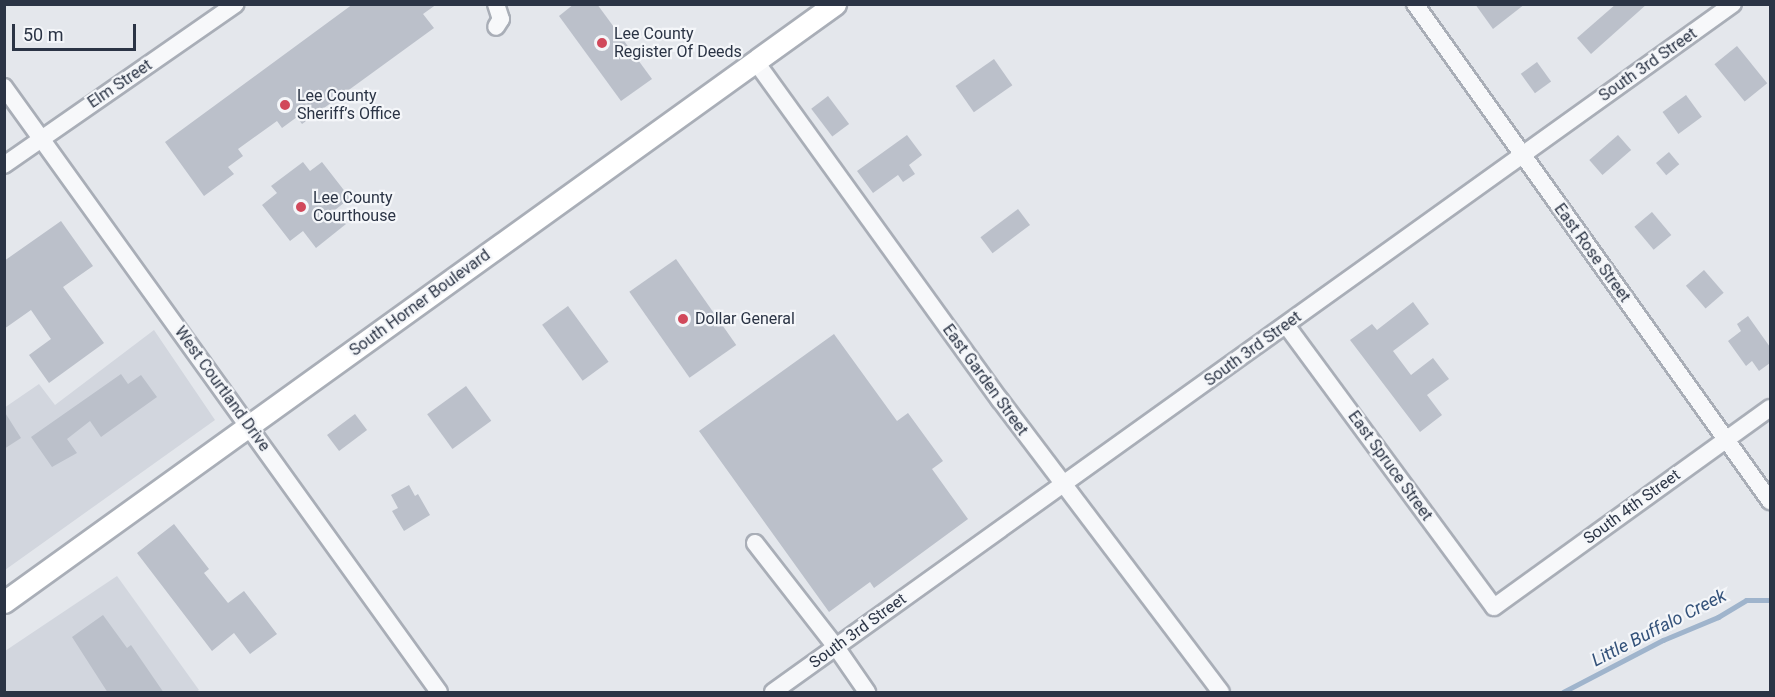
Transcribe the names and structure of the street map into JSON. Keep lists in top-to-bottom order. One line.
{"streets":{"main road":["South Horner Boulevard"],"street":["South 3rd Street","Elm Street","East Rose Street","East Garden Street","West Courtland Drive","East Spruce Street","South 4th Street"]},"crossings":[["South 3rd Street","East Rose Street"],["South 3rd Street","East Garden Street"],["South 3rd Street","East Spruce Street"],["Elm Street","West Courtland Drive"],["East Rose Street","South 4th Street"],["South Horner Boulevard","East Garden Street"],["South Horner Boulevard","West Courtland Drive"],["East Spruce Street","South 4th Street"]],"water":["Little Buffalo Creek"],"places":["Lee County Register Of Deeds","Lee County Sheriff’s Office","Lee County Courthouse","Dollar General"],"scale_bar":"50 m"}
